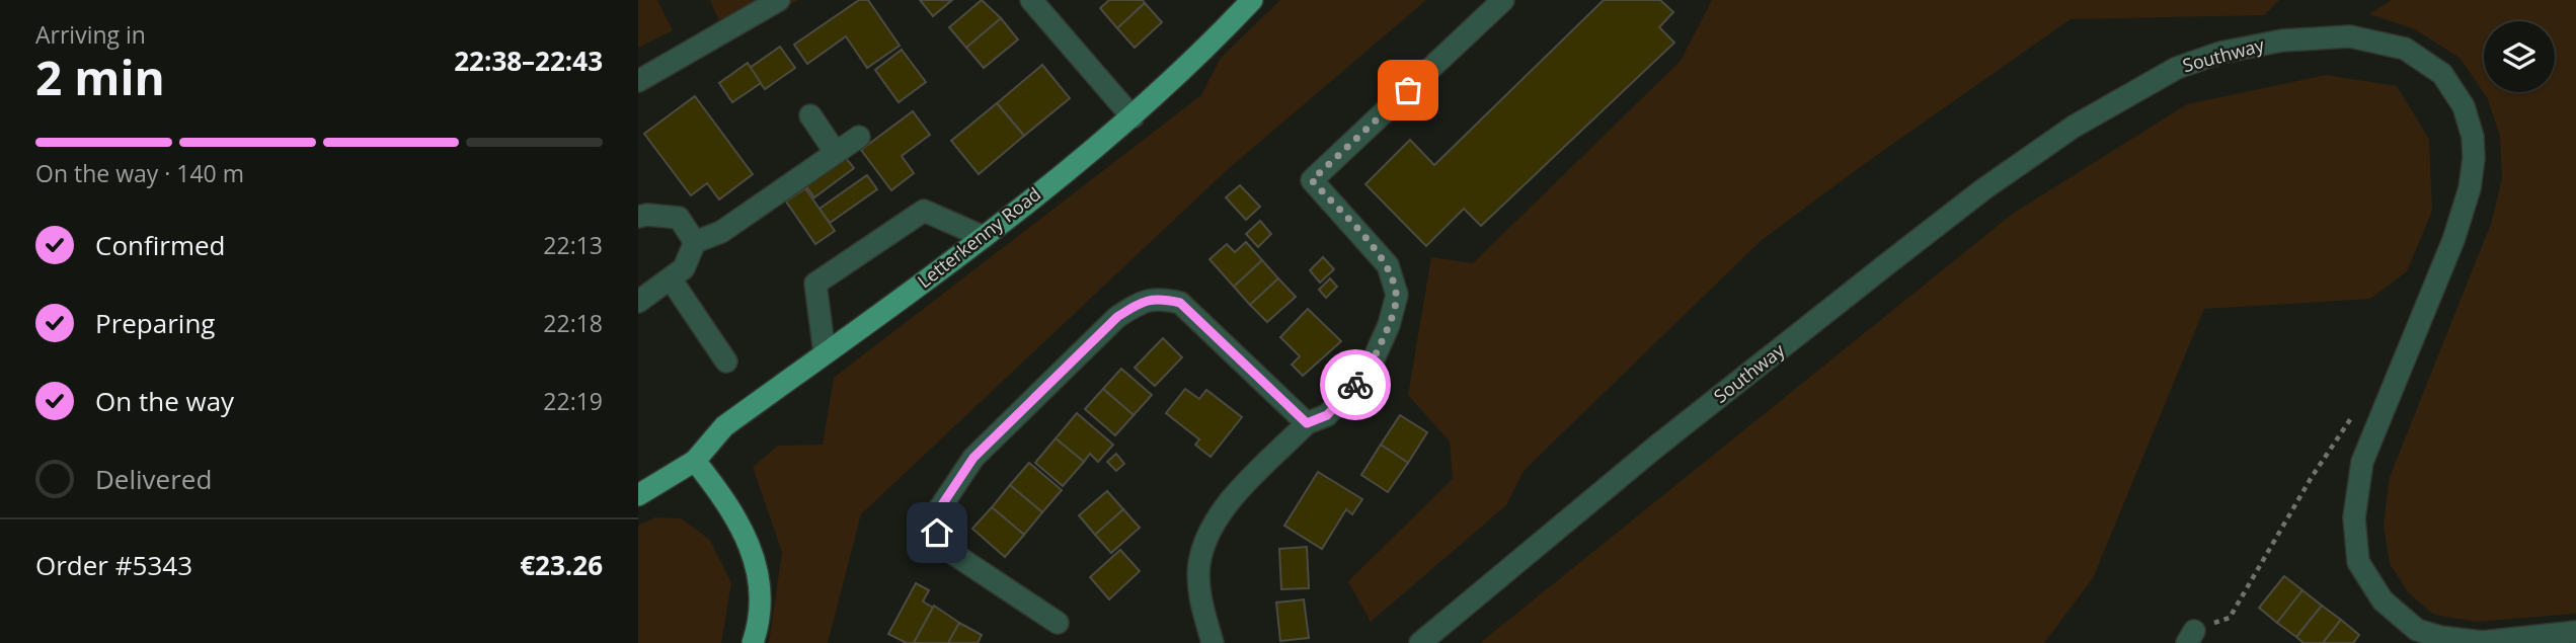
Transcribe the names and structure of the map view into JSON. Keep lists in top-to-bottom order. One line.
{"streets":{"main road":["Letterkenny Road"],"street":["Southway"]},"page":{"heading":["2 min","Arriving in","22:38–22:43"],"panel":["Order #5343","€23.26"],"bar":"On the way · 140 m","list":[["Confirmed","22:13"],["Preparing","22:18"],["On the way","22:19"],"Delivered"]}}
